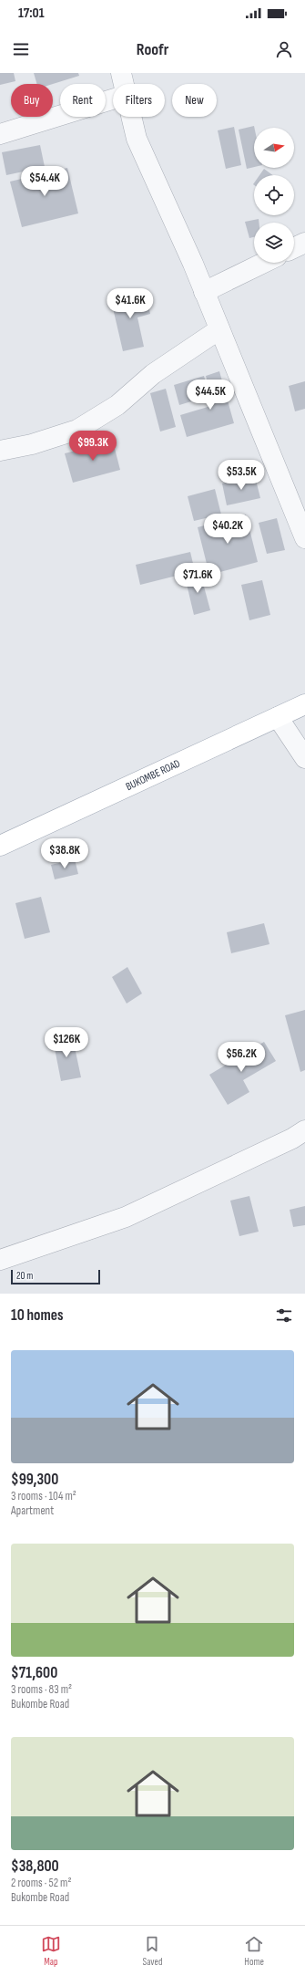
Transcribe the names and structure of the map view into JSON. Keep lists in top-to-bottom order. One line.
{"streets":{"main road":["BUKOMBE ROAD"]},"scale_bar":"20 m","north":"right","page":{"status":"17:01","header":"Roofr","chip":["Buy","Rent","Filters","New"],"price":["$54.4K","$41.6K","$44.5K","$99.3K","$53.5K","$40.2K","$71.6K","$38.8K","$126K","$56.2K"],"scale":"20 m","heading":"10 homes","list":[{"name":"$99,300","note":"3 rooms · 104 m² · Apartment"},{"name":"$71,600","note":"3 rooms · 83 m² · Bukombe Road"},{"name":"$38,800","note":"2 rooms · 52 m² · Bukombe Road"}],"tabs":["Map","Saved","Home"]}}
